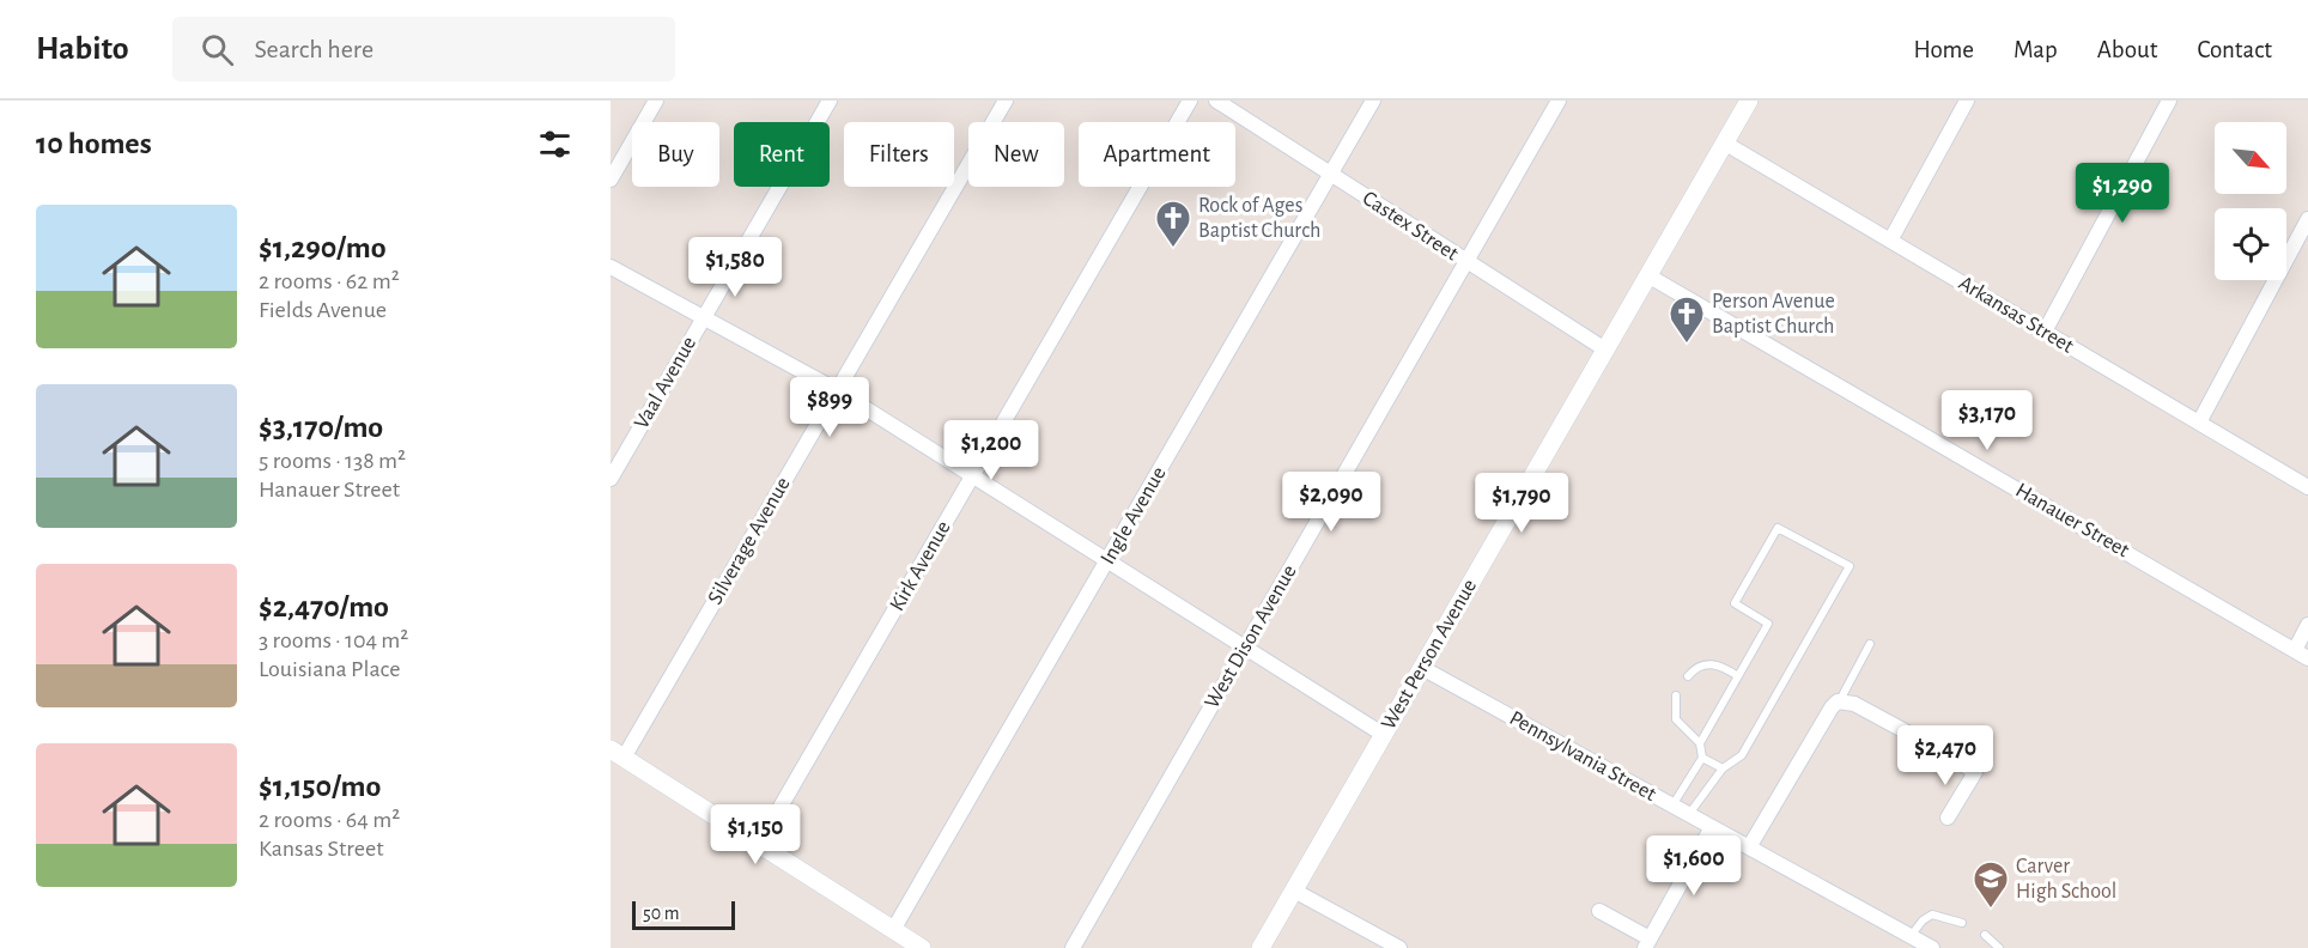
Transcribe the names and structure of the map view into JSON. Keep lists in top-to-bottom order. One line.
{"streets":{"street":["Castex Street","Arkansas Street","Vaal Avenue","Ingle Avenue","Hanauer Street","Silverage Avenue","Kirk Avenue","West Dison Avenue","West Person Avenue","Pennsylvania Street"]},"crossings":[["Castex Street","Ingle Avenue"],["Castex Street","West Dison Avenue"],["Castex Street","West Person Avenue"],["Arkansas Street","West Person Avenue"],["Hanauer Street","West Person Avenue"],["West Person Avenue","Pennsylvania Street"]],"places":{"church":["Rock of Ages Baptist Church","Person Avenue Baptist Church"],"school or university":["Carver High School"]},"scale_bar":"50 m","north":"bottom right","page":{"header":"Habito","search":"Search here","nav":["Home","Map","About","Contact"],"heading":"10 homes","chip":["Buy","Rent","Filters","New","Apartment"],"price":["$1,290","$1,580","$899","$3,170","$1,200","$2,090","$1,790","$2,470","$1,150","$1,600"],"list":[{"name":"$1,290/mo","note":"2 rooms · 62 m² · Fields Avenue"},{"name":"$3,170/mo","note":"5 rooms · 138 m² · Hanauer Street"},{"name":"$2,470/mo","note":"3 rooms · 104 m² · Louisiana Place"},{"name":"$1,150/mo","note":"2 rooms · 64 m² · Kansas Street"}],"scale":"50 m"}}
